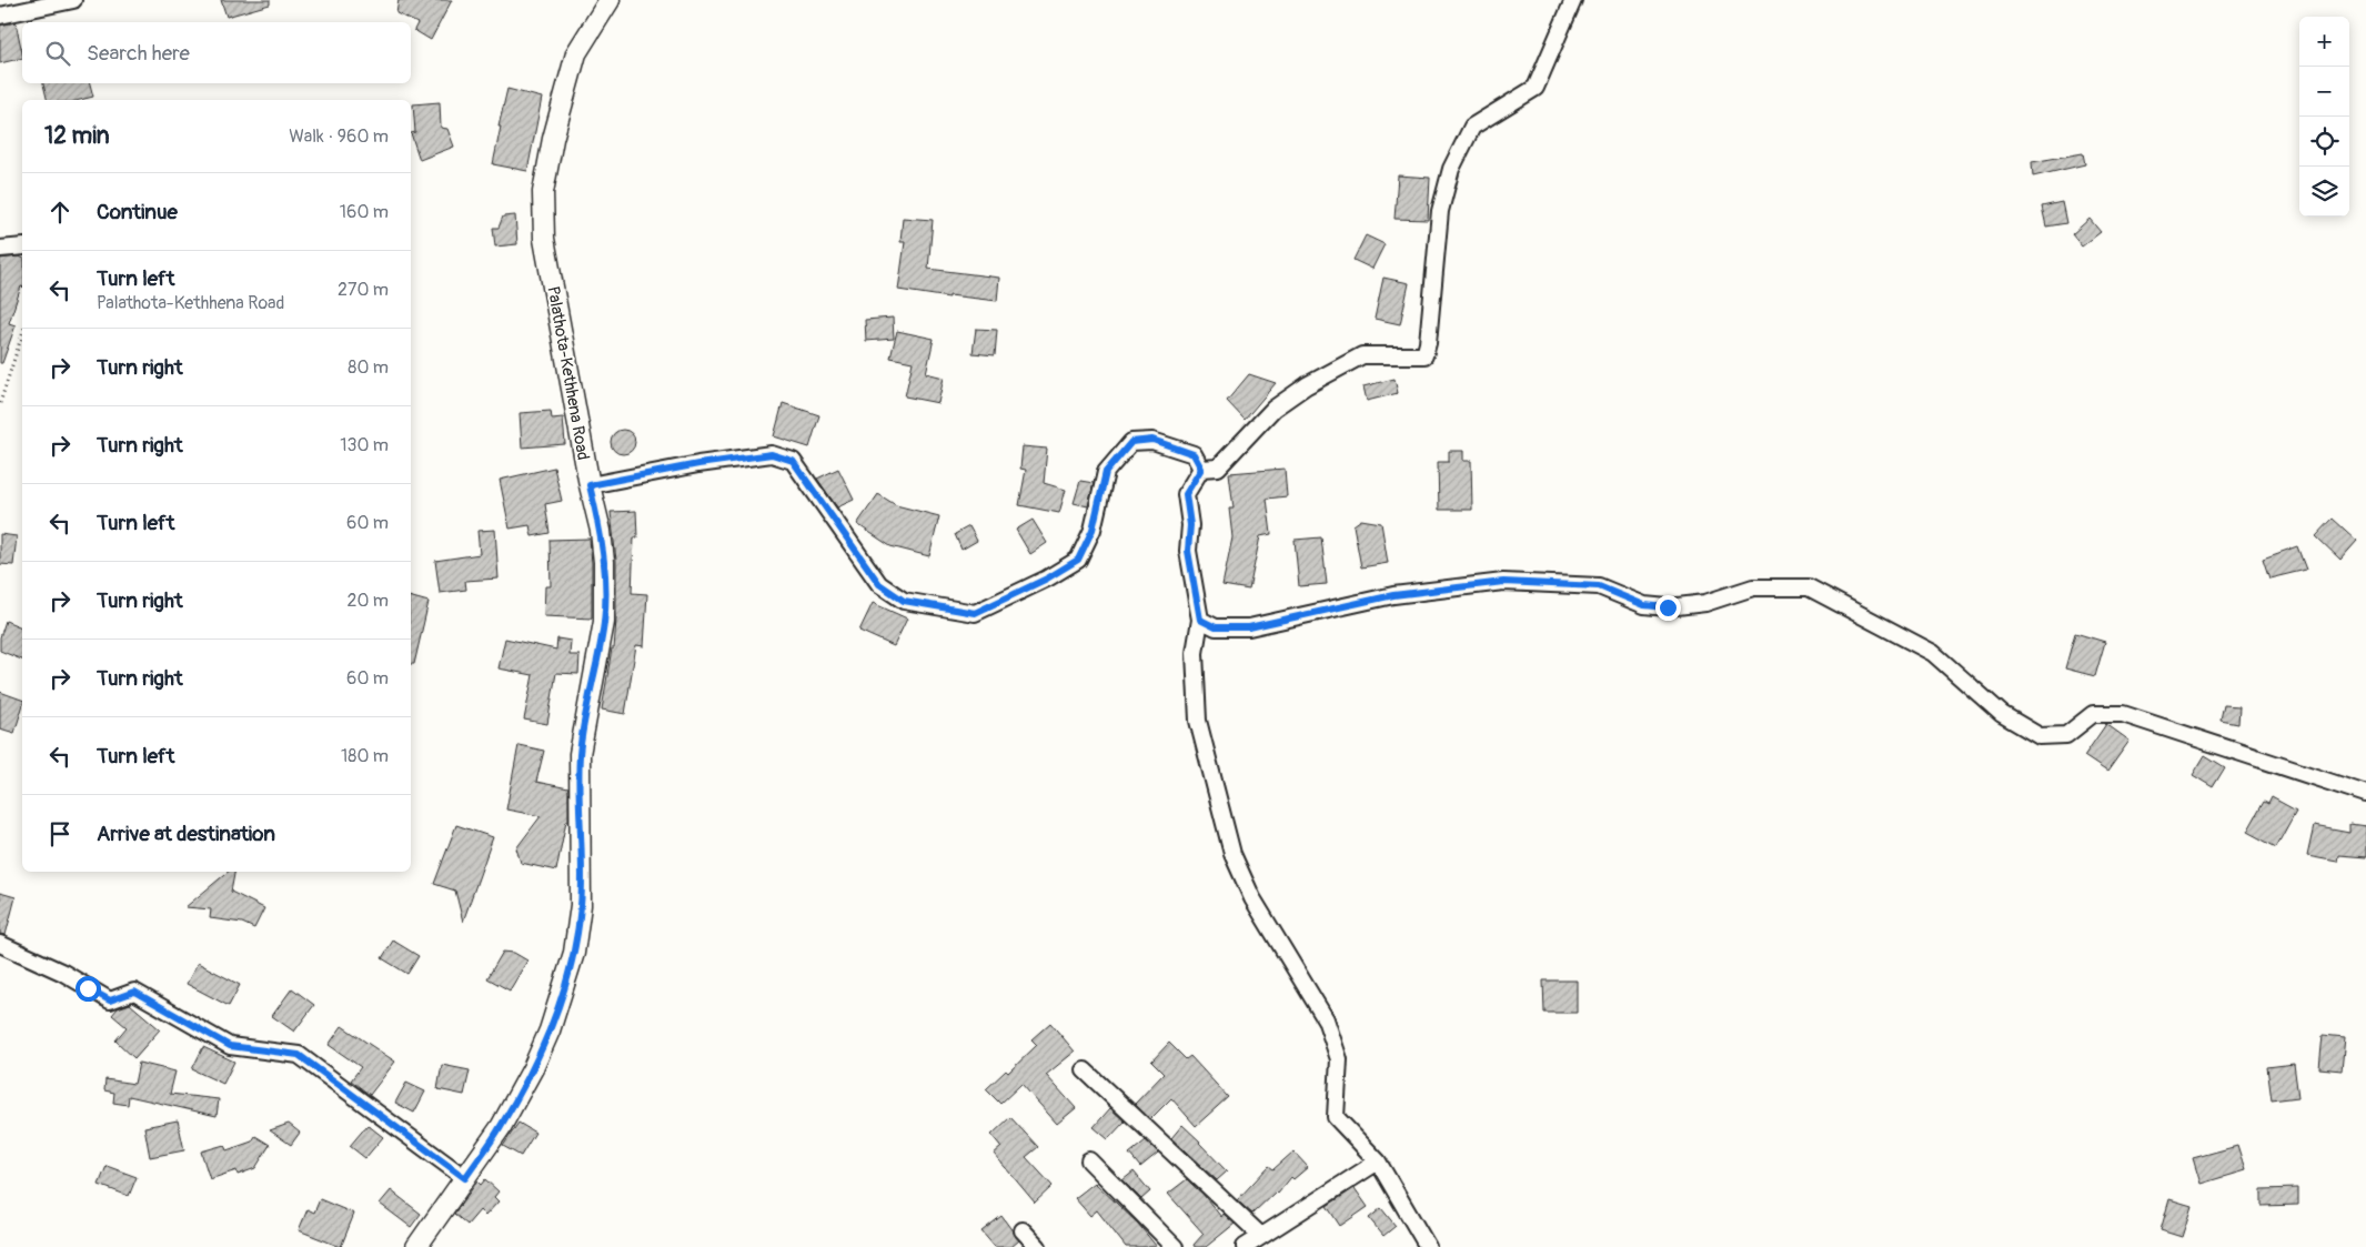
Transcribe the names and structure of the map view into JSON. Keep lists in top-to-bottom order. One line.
{"streets":{"street":["Palathota-Kethhena Road"]},"page":{"map_buttons":["+","−"],"search":"Search here","heading":["12 min","Walk · 960 m"],"list":[["Continue","160 m"],["Turn left","Palathota-Kethhena Road","270 m"],["Turn right","80 m"],["Turn right","130 m"],["Turn left","60 m"],["Turn right","20 m"],["Turn right","60 m"],["Turn left","180 m"],"Arrive at destination"]}}
